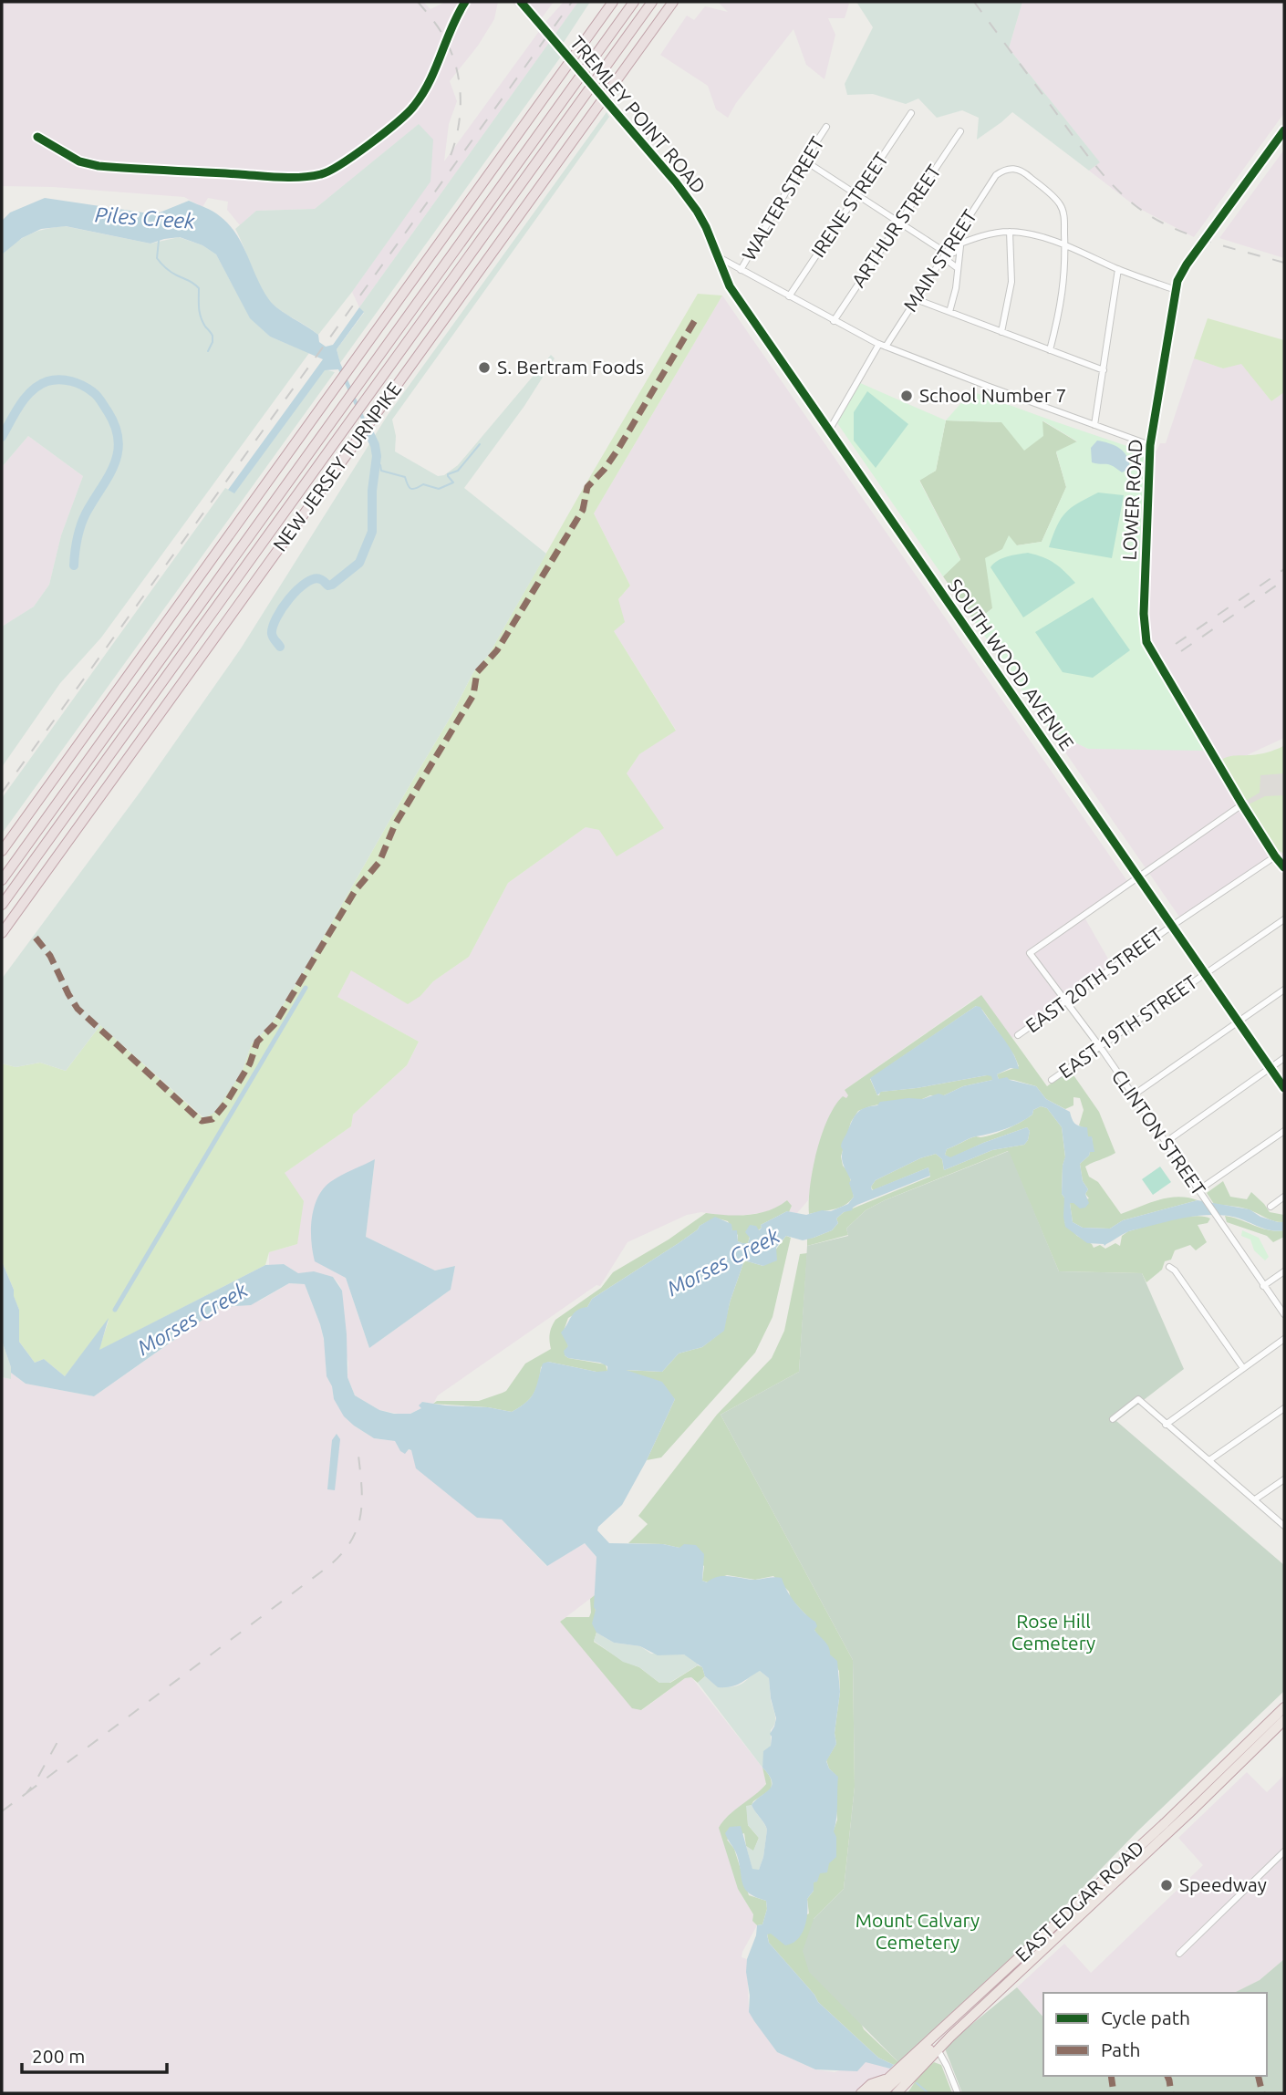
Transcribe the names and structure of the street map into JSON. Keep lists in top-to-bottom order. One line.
{"streets":{"highway":["NEW JERSEY TURNPIKE","EAST EDGAR ROAD"],"street":["TREMLEY POINT ROAD","WALTER STREET","IRENE STREET","ARTHUR STREET","MAIN STREET","LOWER ROAD","SOUTH WOOD AVENUE","EAST 20TH STREET","EAST 19TH STREET","CLINTON STREET"]},"crossings":[["TREMLEY POINT ROAD","SOUTH WOOD AVENUE"],["MAIN STREET","SOUTH WOOD AVENUE"],["LOWER ROAD","EAST 20TH STREET"],["SOUTH WOOD AVENUE","EAST 20TH STREET"],["SOUTH WOOD AVENUE","EAST 19TH STREET"],["SOUTH WOOD AVENUE","CLINTON STREET"],["EAST 20TH STREET","CLINTON STREET"],["EAST 19TH STREET","CLINTON STREET"]],"water":["Piles Creek","Morses Creek"],"parks":["Rose Hill Cemetery","Mount Calvary Cemetery"],"places":["S. Bertram Foods","School Number 7","Speedway"],"legend":["Cycle path","Path"],"scale_bar":"200 m"}
